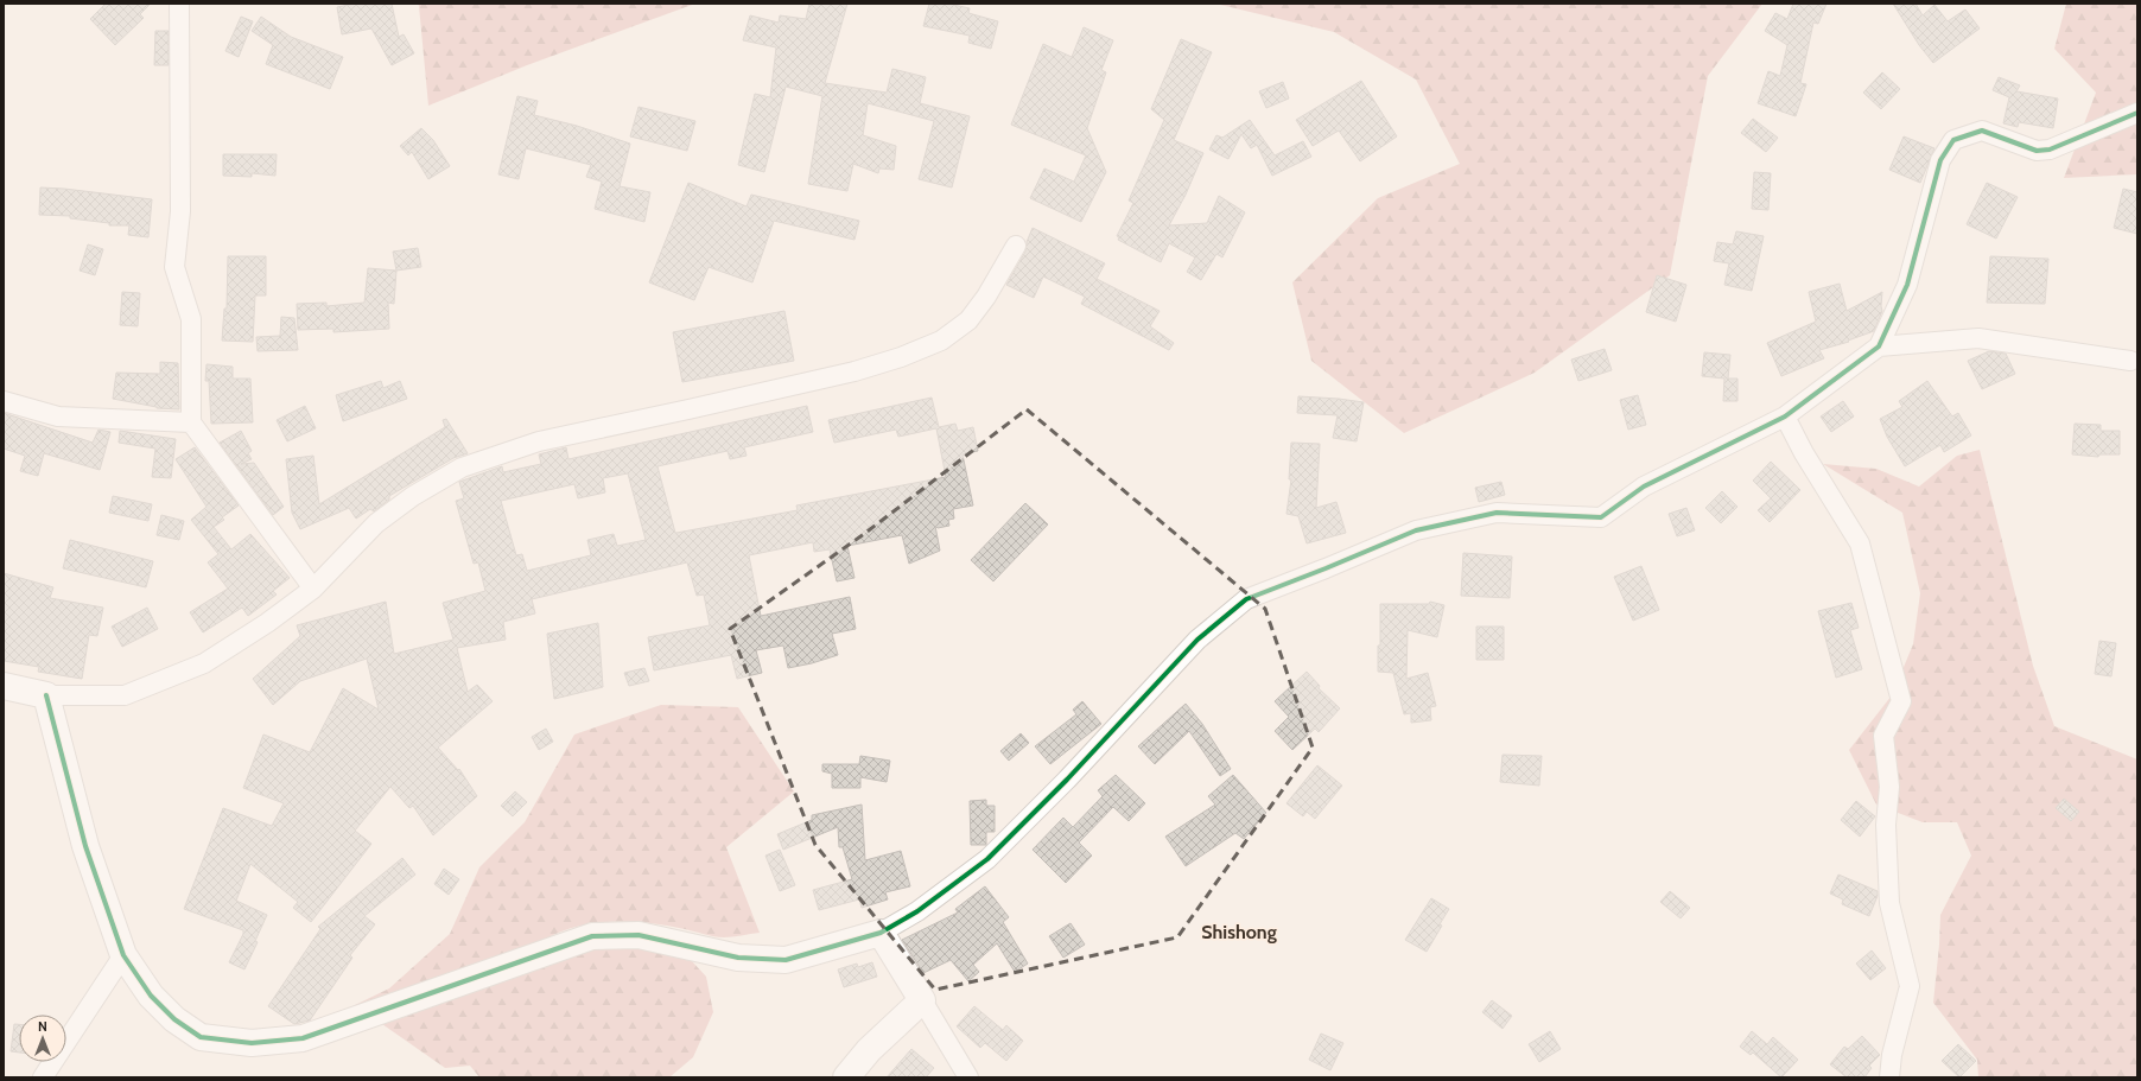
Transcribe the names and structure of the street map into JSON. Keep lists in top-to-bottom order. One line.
{"districts":["Shishong"],"north":"top"}
